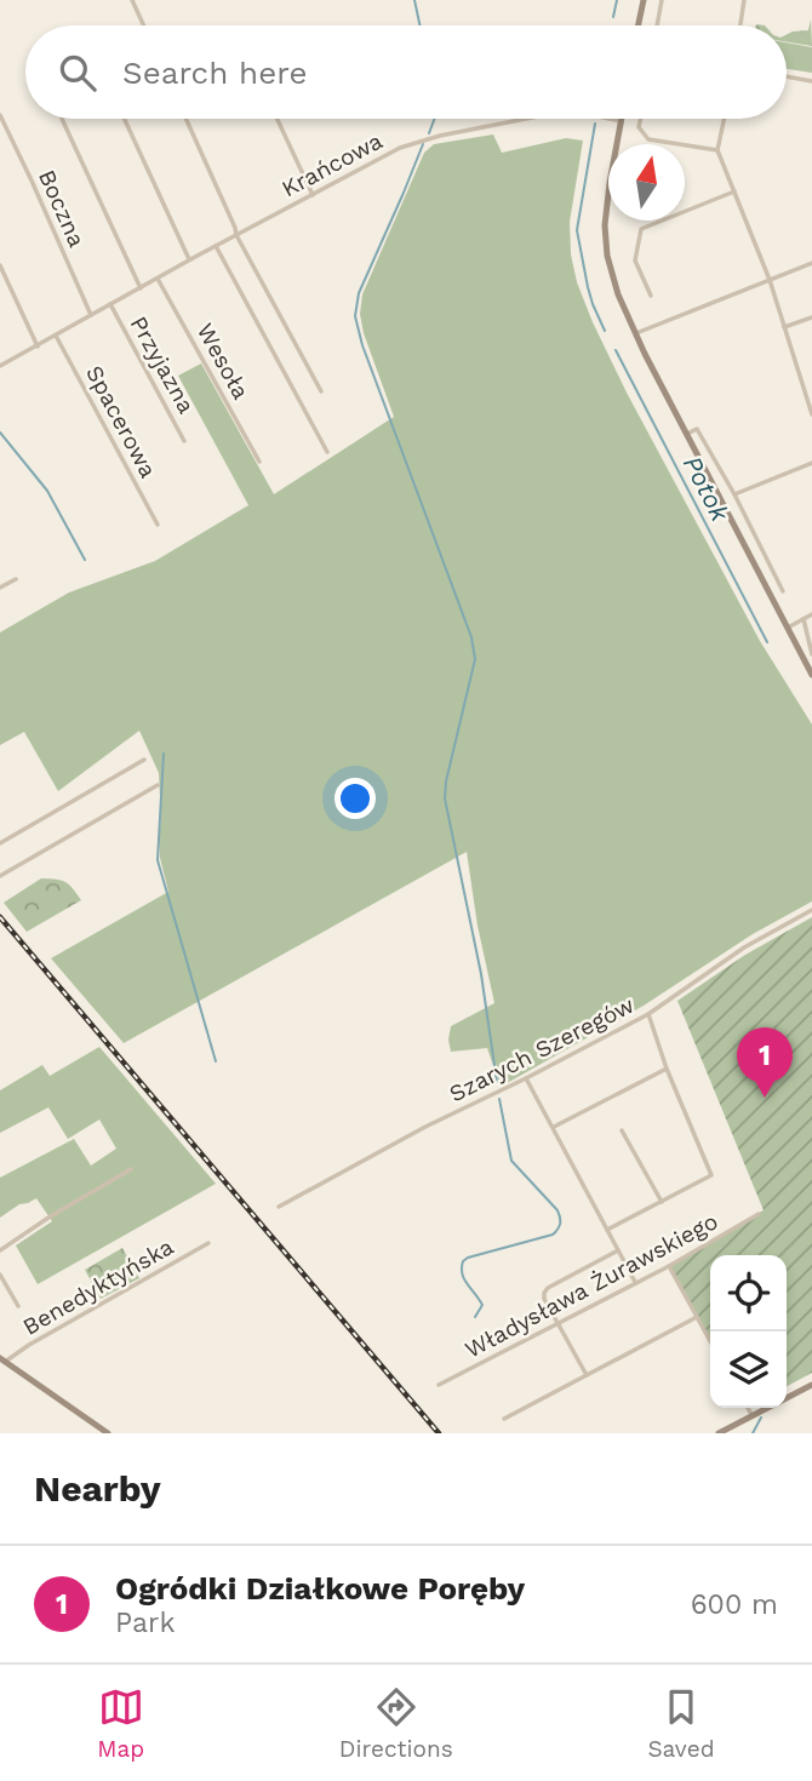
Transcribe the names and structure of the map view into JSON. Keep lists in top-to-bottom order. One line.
{"streets":{"street":["Krańcowa","Boczna","Wesoła","Przyjazna","Spacerowa","Szarych Szeregów","Władysława Żurawskiego","Benedyktyńska"]},"crossings":[["Krańcowa","Boczna"],["Krańcowa","Wesoła"],["Krańcowa","Przyjazna"],["Krańcowa","Spacerowa"]],"water":["Potok"],"north":"top","page":{"search":"Search here","pins":"1","heading":"Nearby","list":[{"mark":"1","name":"Ogródki Działkowe Poręby","note":"Park","value":"600 m"}],"nav":["Map","Directions","Saved"]}}
